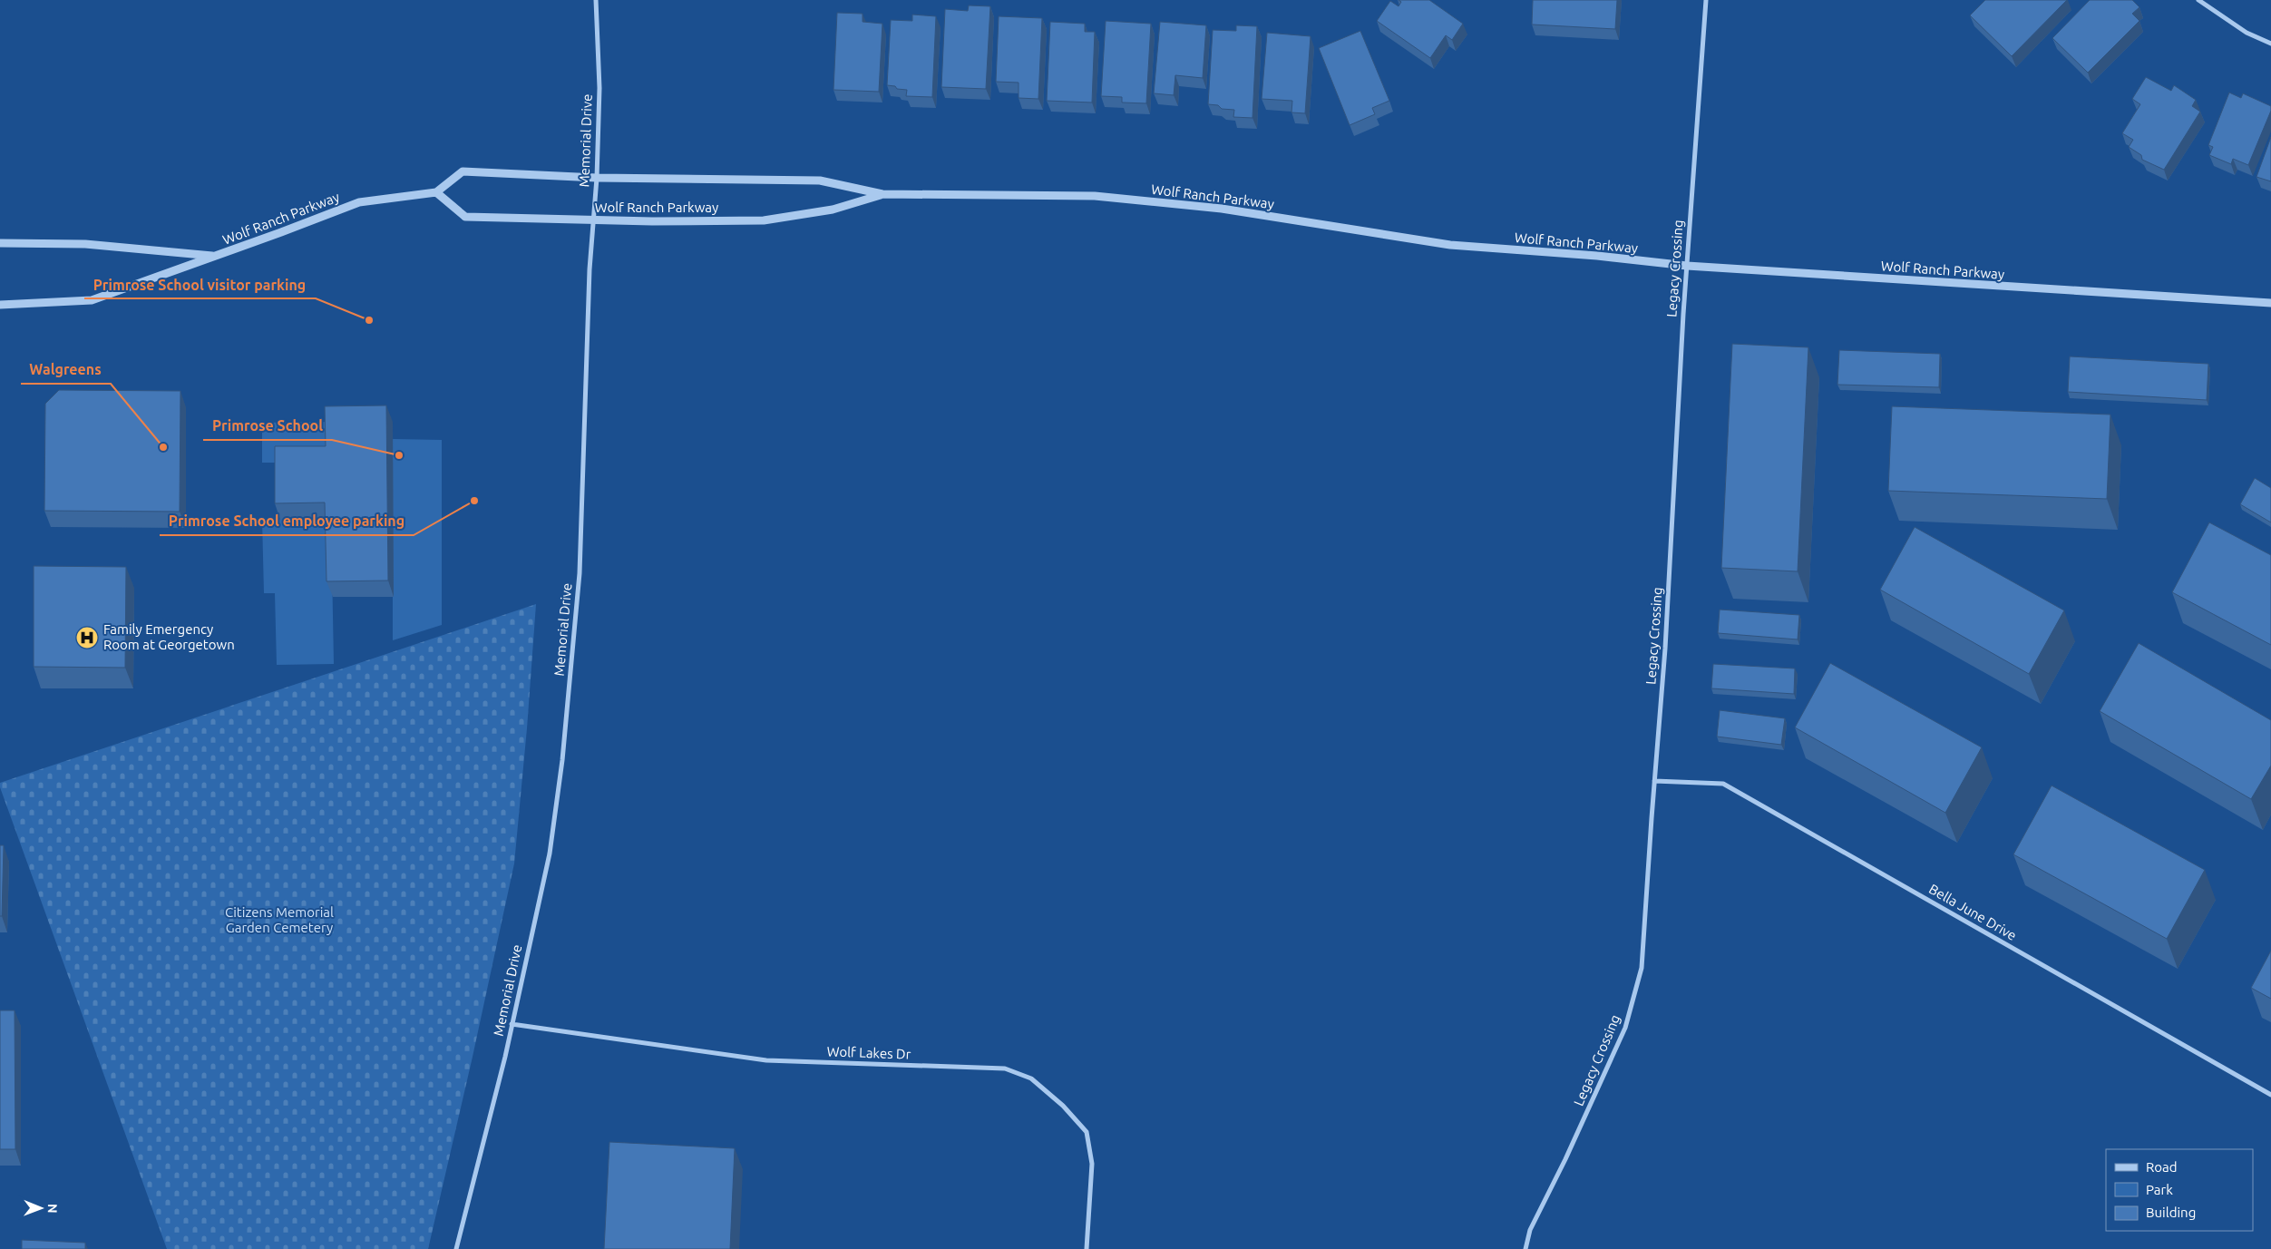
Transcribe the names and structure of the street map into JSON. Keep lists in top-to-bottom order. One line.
{"streets":{"street":["Memorial Drive","Wolf Ranch Parkway","Legacy Crossing","Bella June Drive","Wolf Lakes Dr"]},"crossings":[["Memorial Drive","Wolf Ranch Parkway"],["Memorial Drive","Wolf Lakes Dr"],["Wolf Ranch Parkway","Legacy Crossing"],["Legacy Crossing","Bella June Drive"]],"parks":["Citizens Memorial Garden Cemetery"],"places":{"other":["Primrose School visitor parking","Walgreens","Primrose School","Primrose School employee parking"],"hospital":["Family Emergency Room at Georgetown"]},"legend":["Road","Park","Building"],"north":"right"}
